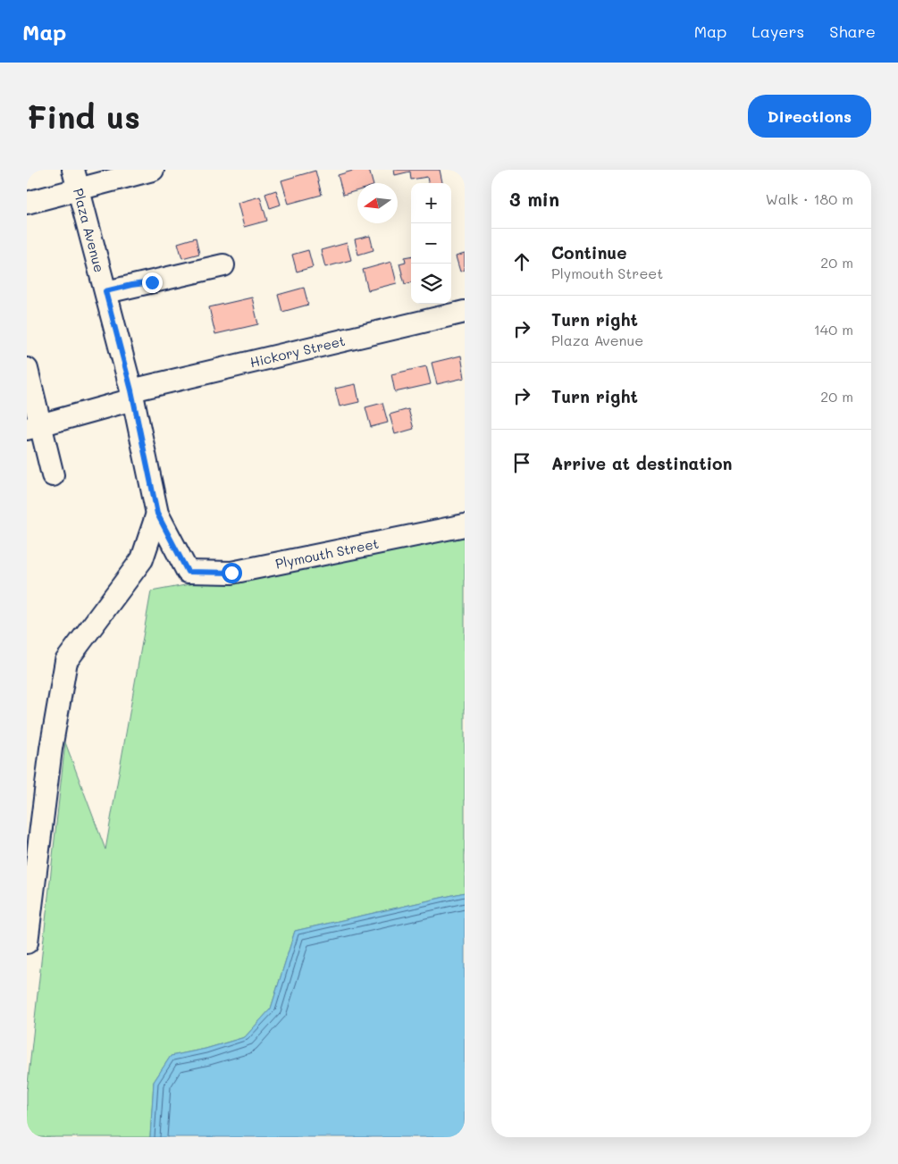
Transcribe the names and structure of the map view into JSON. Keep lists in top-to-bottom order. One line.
{"streets":{"street":["Plaza Avenue","Hickory Street","Plymouth Street"]},"crossings":[["Plaza Avenue","Hickory Street"],["Plaza Avenue","Plymouth Street"]],"north":"left","page":{"header":"Map","nav":["Map","Layers","Share"],"buttons":"Directions","title":"Find us","heading":["3 min","Walk · 180 m"],"map_buttons":["+","−"],"list":[["Continue","Plymouth Street","20 m"],["Turn right","Plaza Avenue","140 m"],["Turn right","20 m"],"Arrive at destination"]}}
